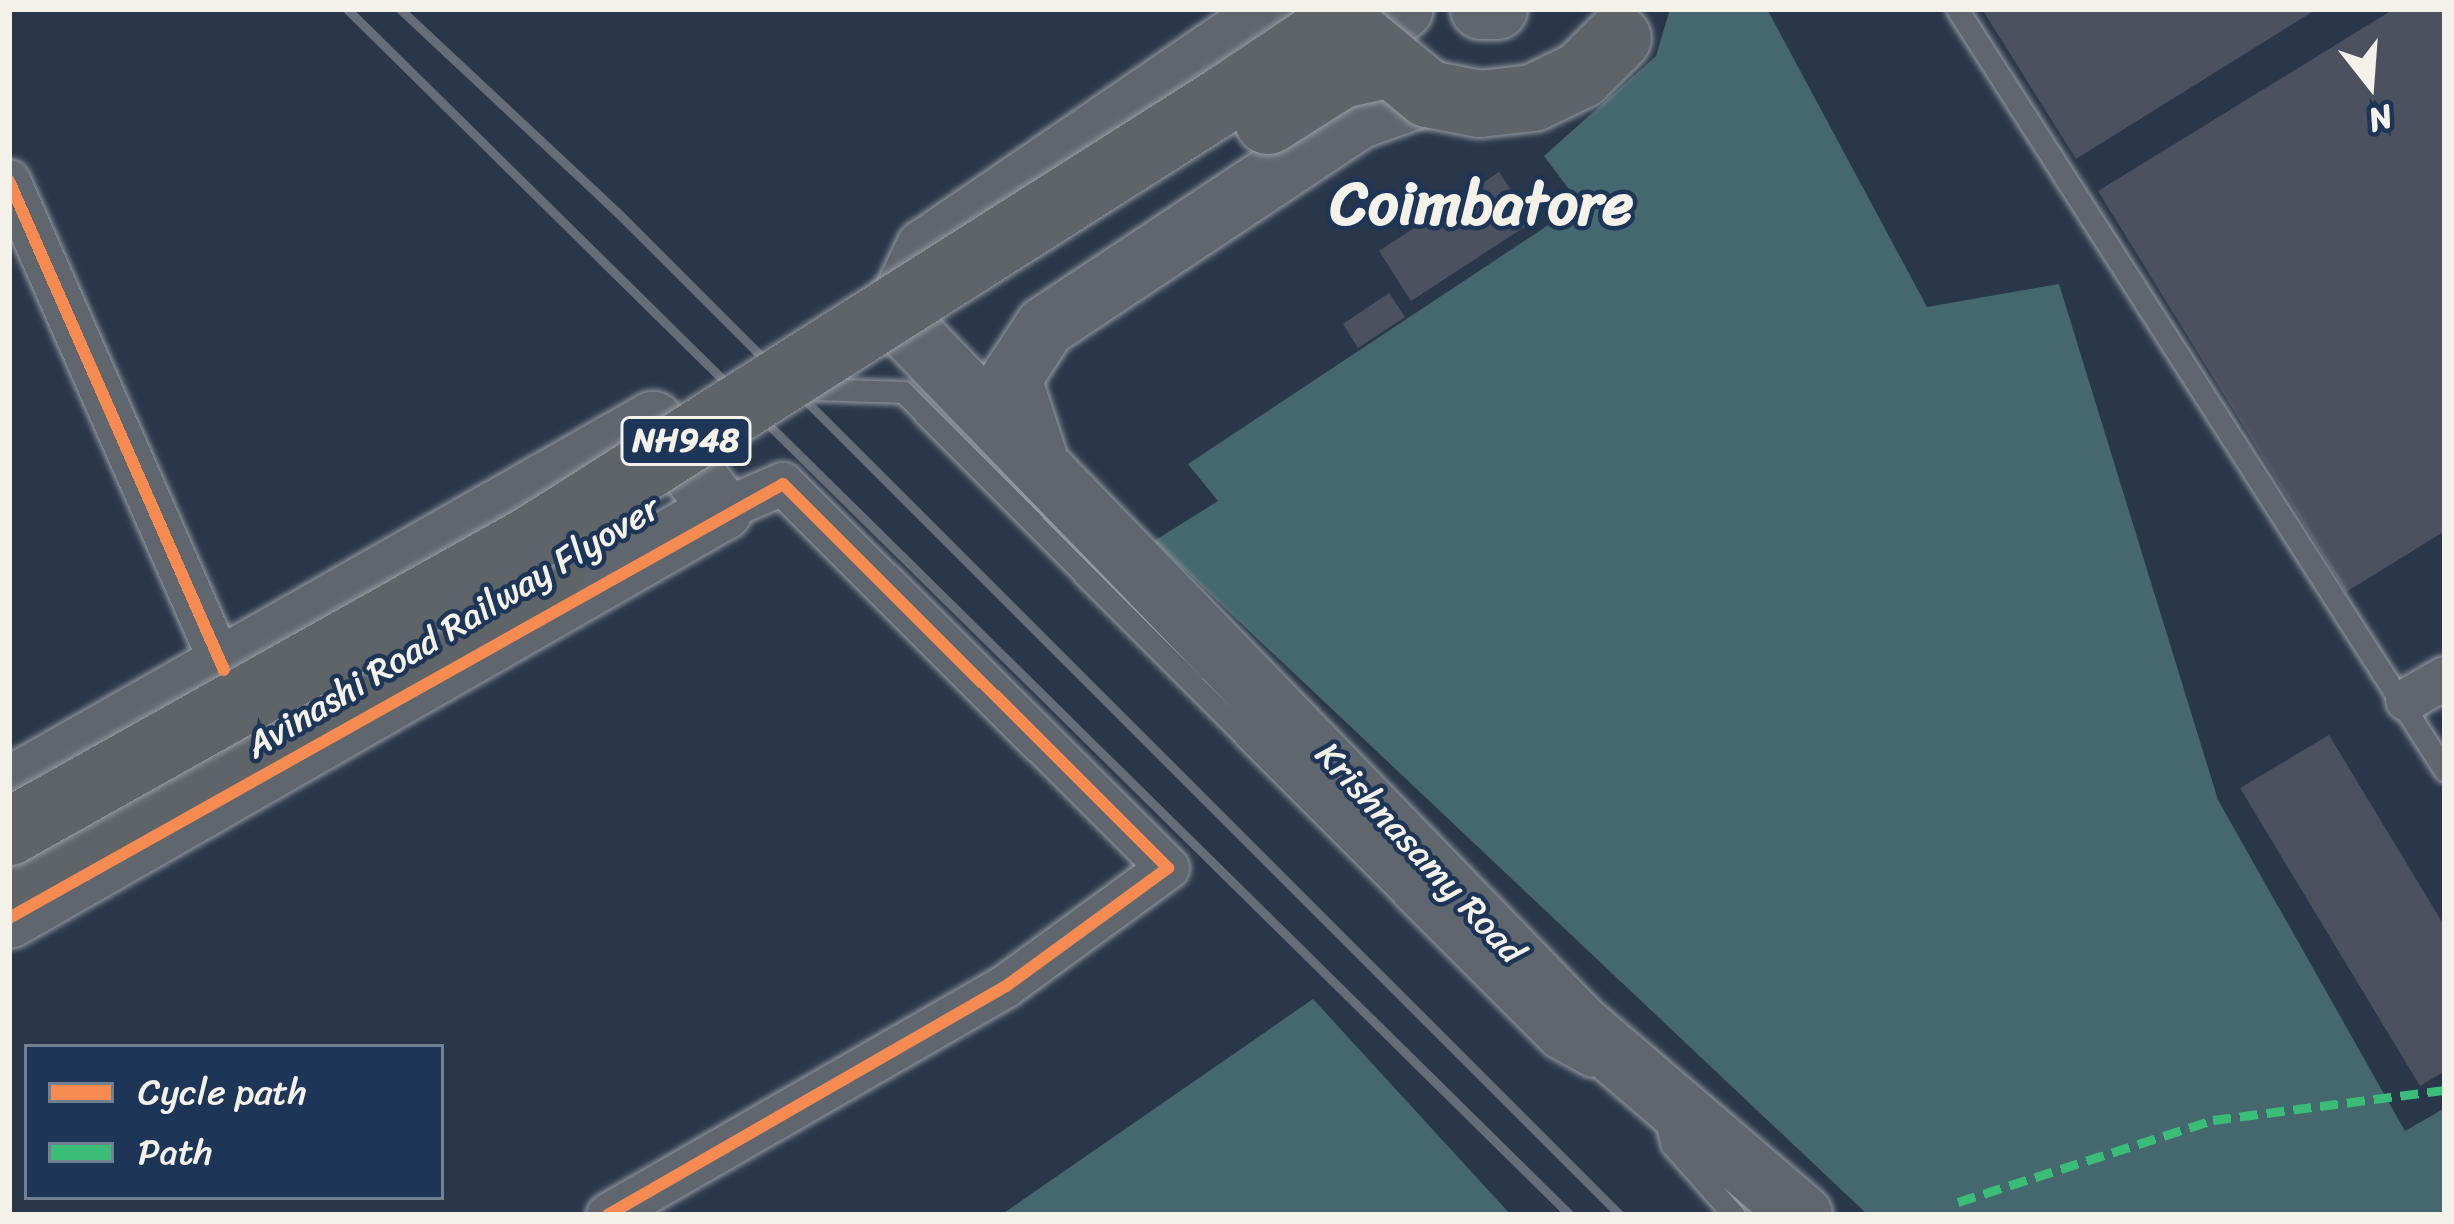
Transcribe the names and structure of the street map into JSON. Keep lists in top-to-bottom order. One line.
{"streets":{"highway":["NH948","Avinashi Road Railway Flyover"],"main road":["Krishnasamy Road"]},"crossings":[["NH948","Avinashi Road Railway Flyover"],["NH948","Krishnasamy Road"],["Avinashi Road Railway Flyover","Krishnasamy Road"]],"districts":["Coimbatore"],"legend":["Cycle path","Path"],"north":"bottom"}
